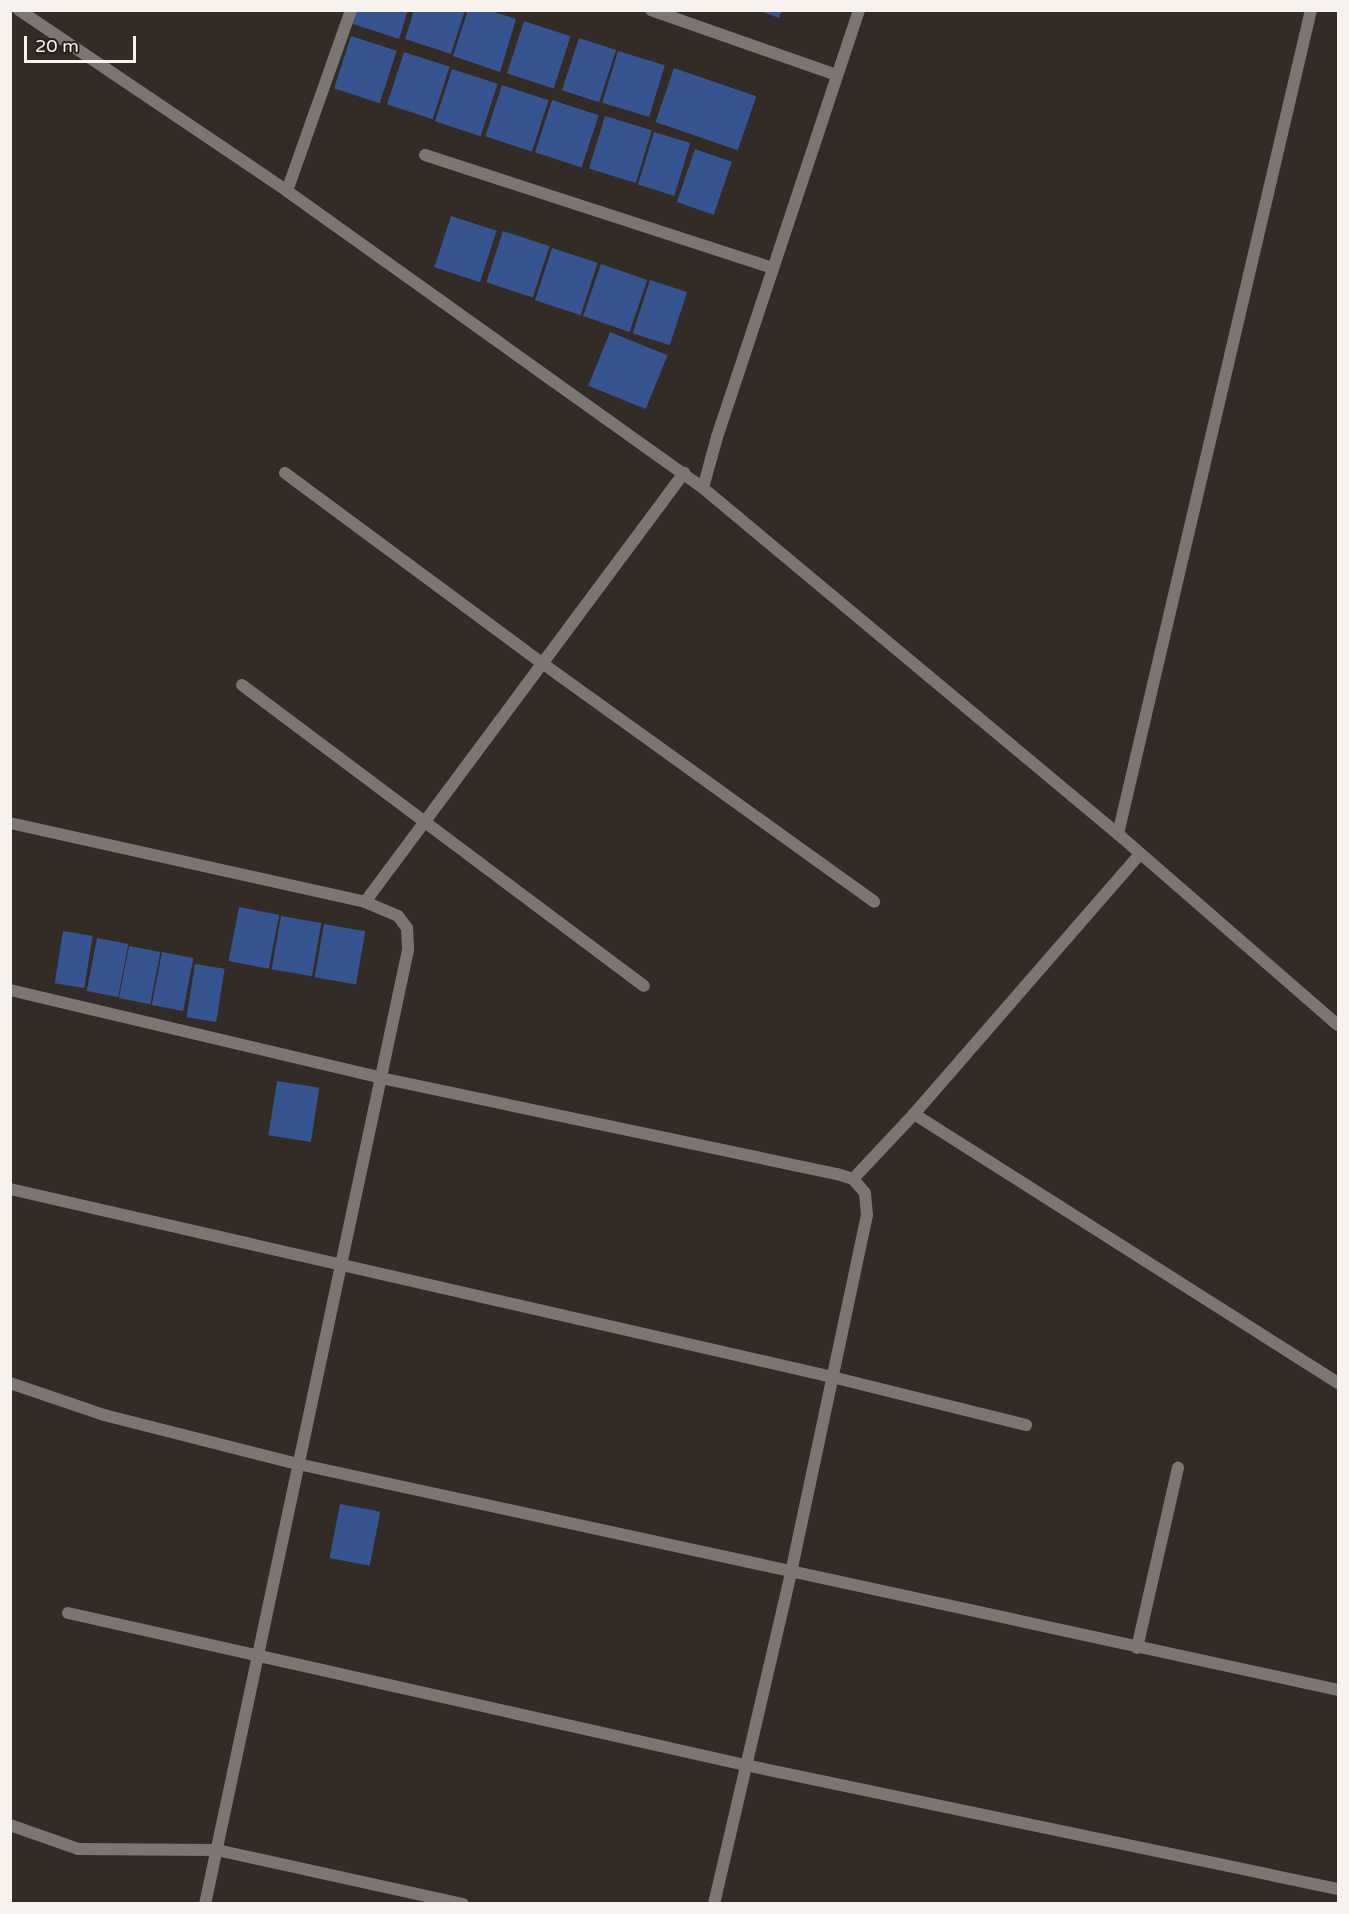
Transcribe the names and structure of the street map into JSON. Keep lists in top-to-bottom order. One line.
{"scale_bar":"20 m"}
